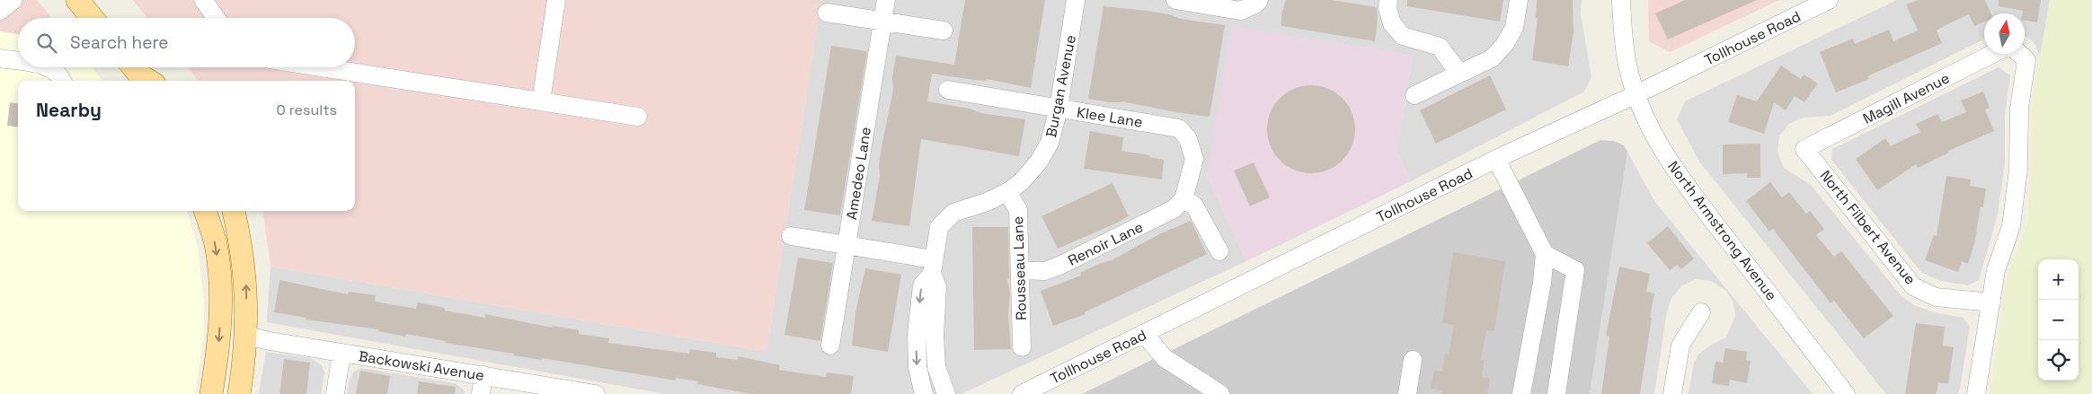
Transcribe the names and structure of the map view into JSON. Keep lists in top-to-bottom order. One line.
{"streets":{"street":["Tollhouse Road","Burgan Avenue","Magill Avenue","Klee Lane","Amedeo Lane","North Filbert Avenue","North Armstrong Avenue","Renoir Lane","Rousseau Lane","Backowski Avenue"]},"crossings":[["Tollhouse Road","North Armstrong Avenue"],["Burgan Avenue","Klee Lane"],["Burgan Avenue","Rousseau Lane"],["Magill Avenue","North Filbert Avenue"],["Klee Lane","Renoir Lane"],["Renoir Lane","Rousseau Lane"]],"north":"top","page":{"search":"Search here","heading":["Nearby","0 results"],"map_buttons":["+","−"]}}
